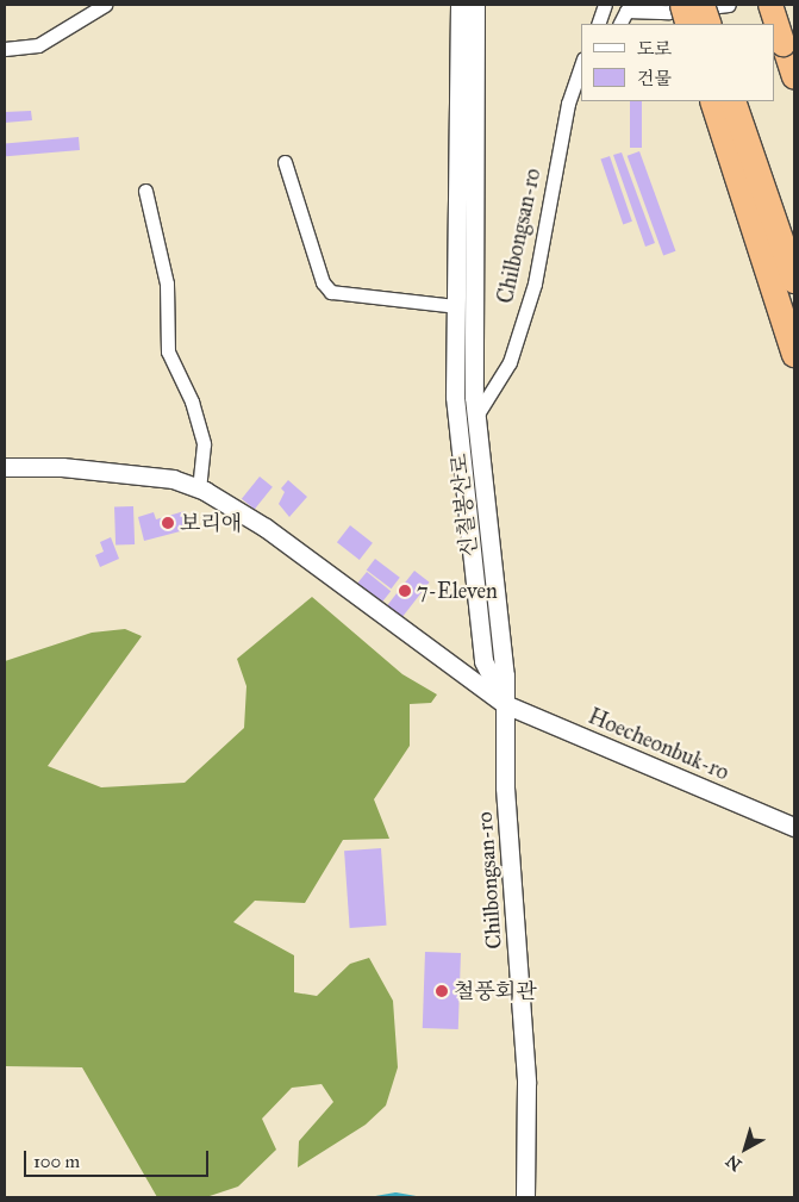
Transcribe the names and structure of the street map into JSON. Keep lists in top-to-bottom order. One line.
{"streets":{"street":["Chilbongsan-ro","신칠봉산로","Hoecheonbuk-ro"]},"crossings":[["Chilbongsan-ro","신칠봉산로"],["Chilbongsan-ro","Hoecheonbuk-ro"],["신칠봉산로","Hoecheonbuk-ro"]],"places":["보리애","7-Eleven","철풍회관"],"legend":["도로","건물"],"scale_bar":"100 m","north":"bottom left"}
